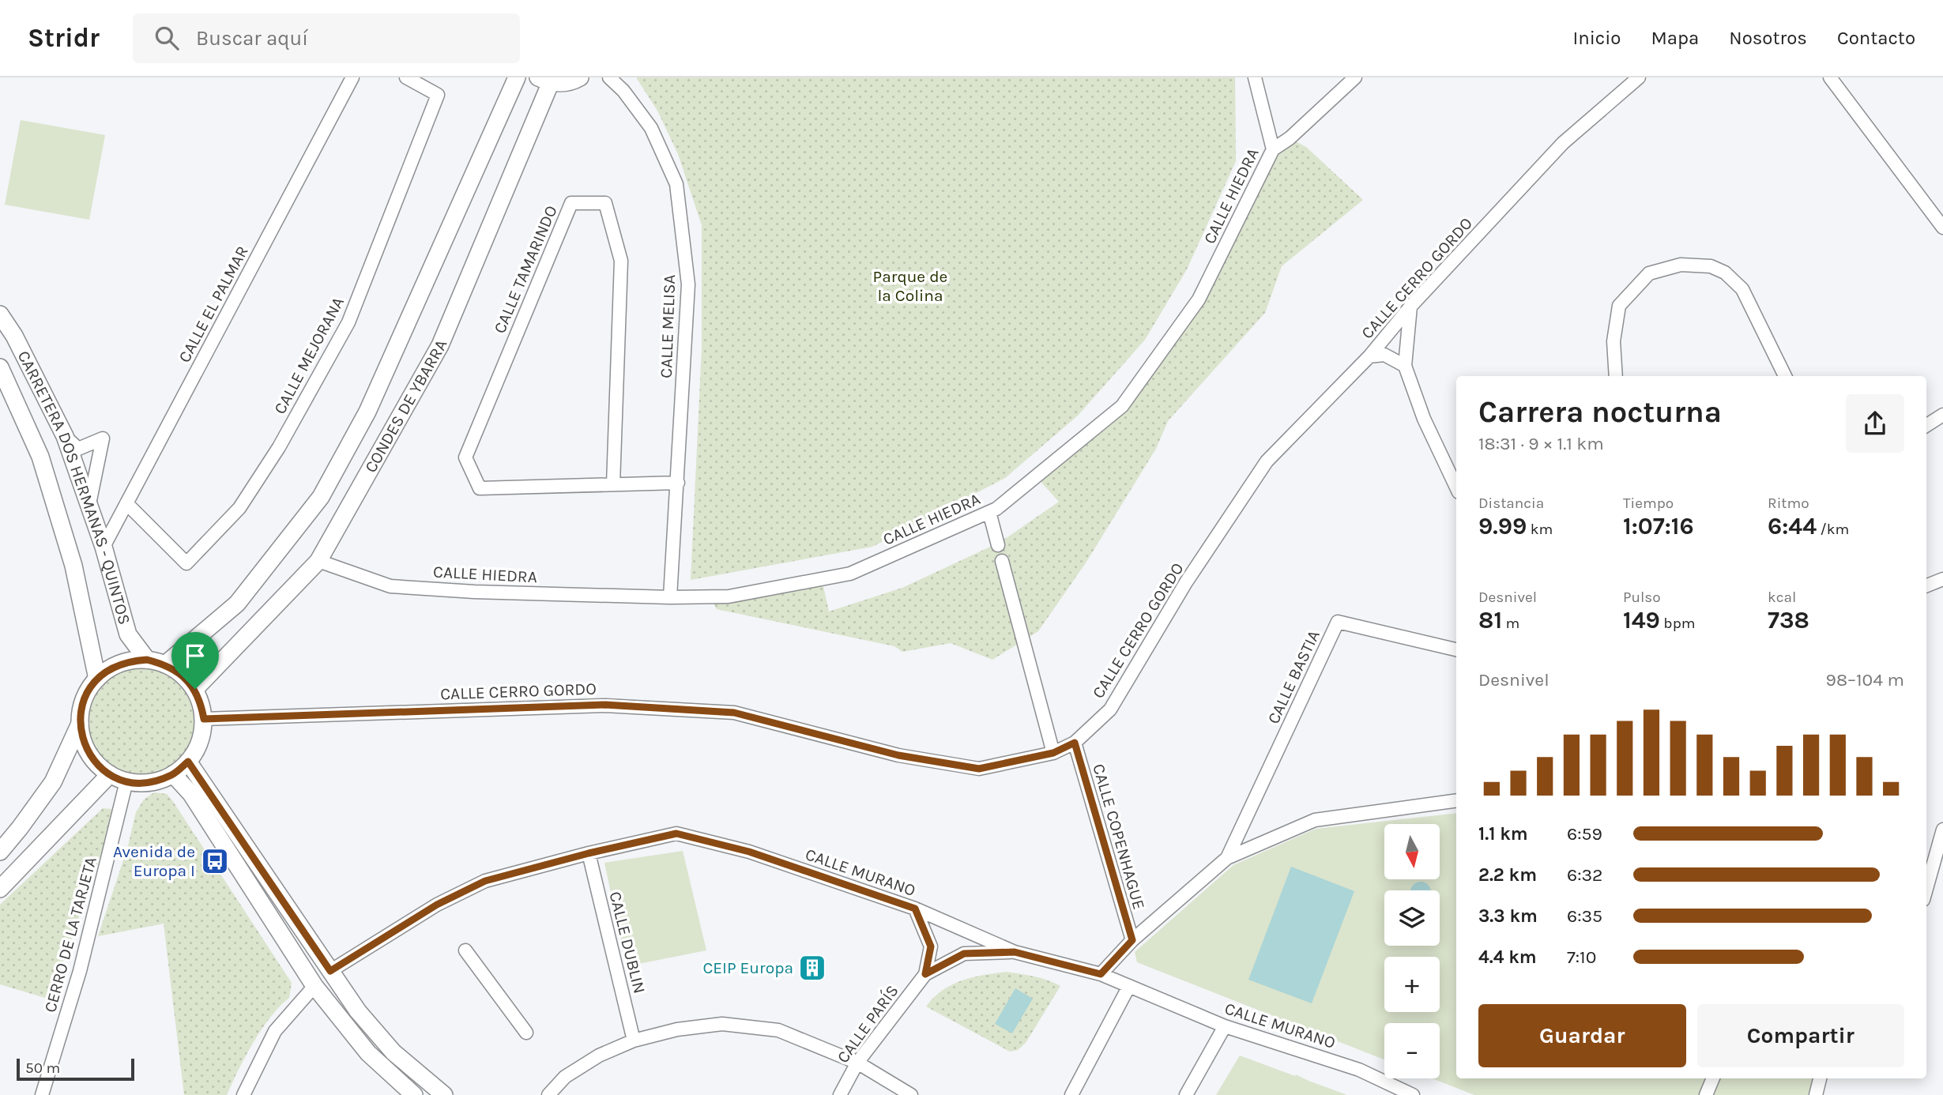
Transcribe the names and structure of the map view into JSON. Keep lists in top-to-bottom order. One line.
{"streets":{"main road":["CONDES DE YBARRA","CARRETERA DOS HERMANAS - QUINTOS"],"street":["CALLE HIEDRA","CALLE TAMARINDO","CALLE CERRO GORDO","CALLE EL PALMAR","CALLE MELISA","CALLE MEJORANA","CALLE BASTIA","CALLE COPENHAGUE","CALLE MURANO","CERRO DE LA TARJETA","CALLE DUBLIN","CALLE PARÍS"]},"crossings":[["CALLE HIEDRA","CALLE MELISA"],["CALLE HIEDRA","CONDES DE YBARRA"],["CALLE TAMARINDO","CALLE MELISA"],["CALLE CERRO GORDO","CONDES DE YBARRA"],["CALLE CERRO GORDO","CARRETERA DOS HERMANAS - QUINTOS"],["CALLE CERRO GORDO","CALLE COPENHAGUE"],["CALLE CERRO GORDO","CERRO DE LA TARJETA"],["CALLE EL PALMAR","CALLE MEJORANA"],["CALLE EL PALMAR","CARRETERA DOS HERMANAS - QUINTOS"],["CONDES DE YBARRA","CARRETERA DOS HERMANAS - QUINTOS"],["CONDES DE YBARRA","CERRO DE LA TARJETA"],["CARRETERA DOS HERMANAS - QUINTOS","CERRO DE LA TARJETA"],["CALLE MURANO","CALLE DUBLIN"],["CALLE MURANO","CALLE PARÍS"]],"parks":["Parque de la Colina"],"places":{"bus stop":["Avenida de Europa I"],"building":["CEIP Europa"]},"scale_bar":"50 m","north":"bottom","page":{"header":"Stridr","search":"Buscar aquí","nav":["Inicio","Mapa","Nosotros","Contacto"],"heading":["Carrera nocturna","18:31 · 9 × 1.1 km"],"stats":[["Distancia","9.99 km"],["Tiempo","1:07:16"],["Ritmo","6:44 /km"],["Desnivel","81 m"],["Pulso","149 bpm"],["kcal","738"]],"chart":["Desnivel","98–104 m"],"list":[{"name":"1.1 km","note":"6:59"},{"name":"2.2 km","note":"6:32"},{"name":"3.3 km","note":"6:35"},{"name":"4.4 km","note":"7:10"}],"map_buttons":["+","−"],"buttons":["Guardar","Compartir"],"scale":"50 m"}}
